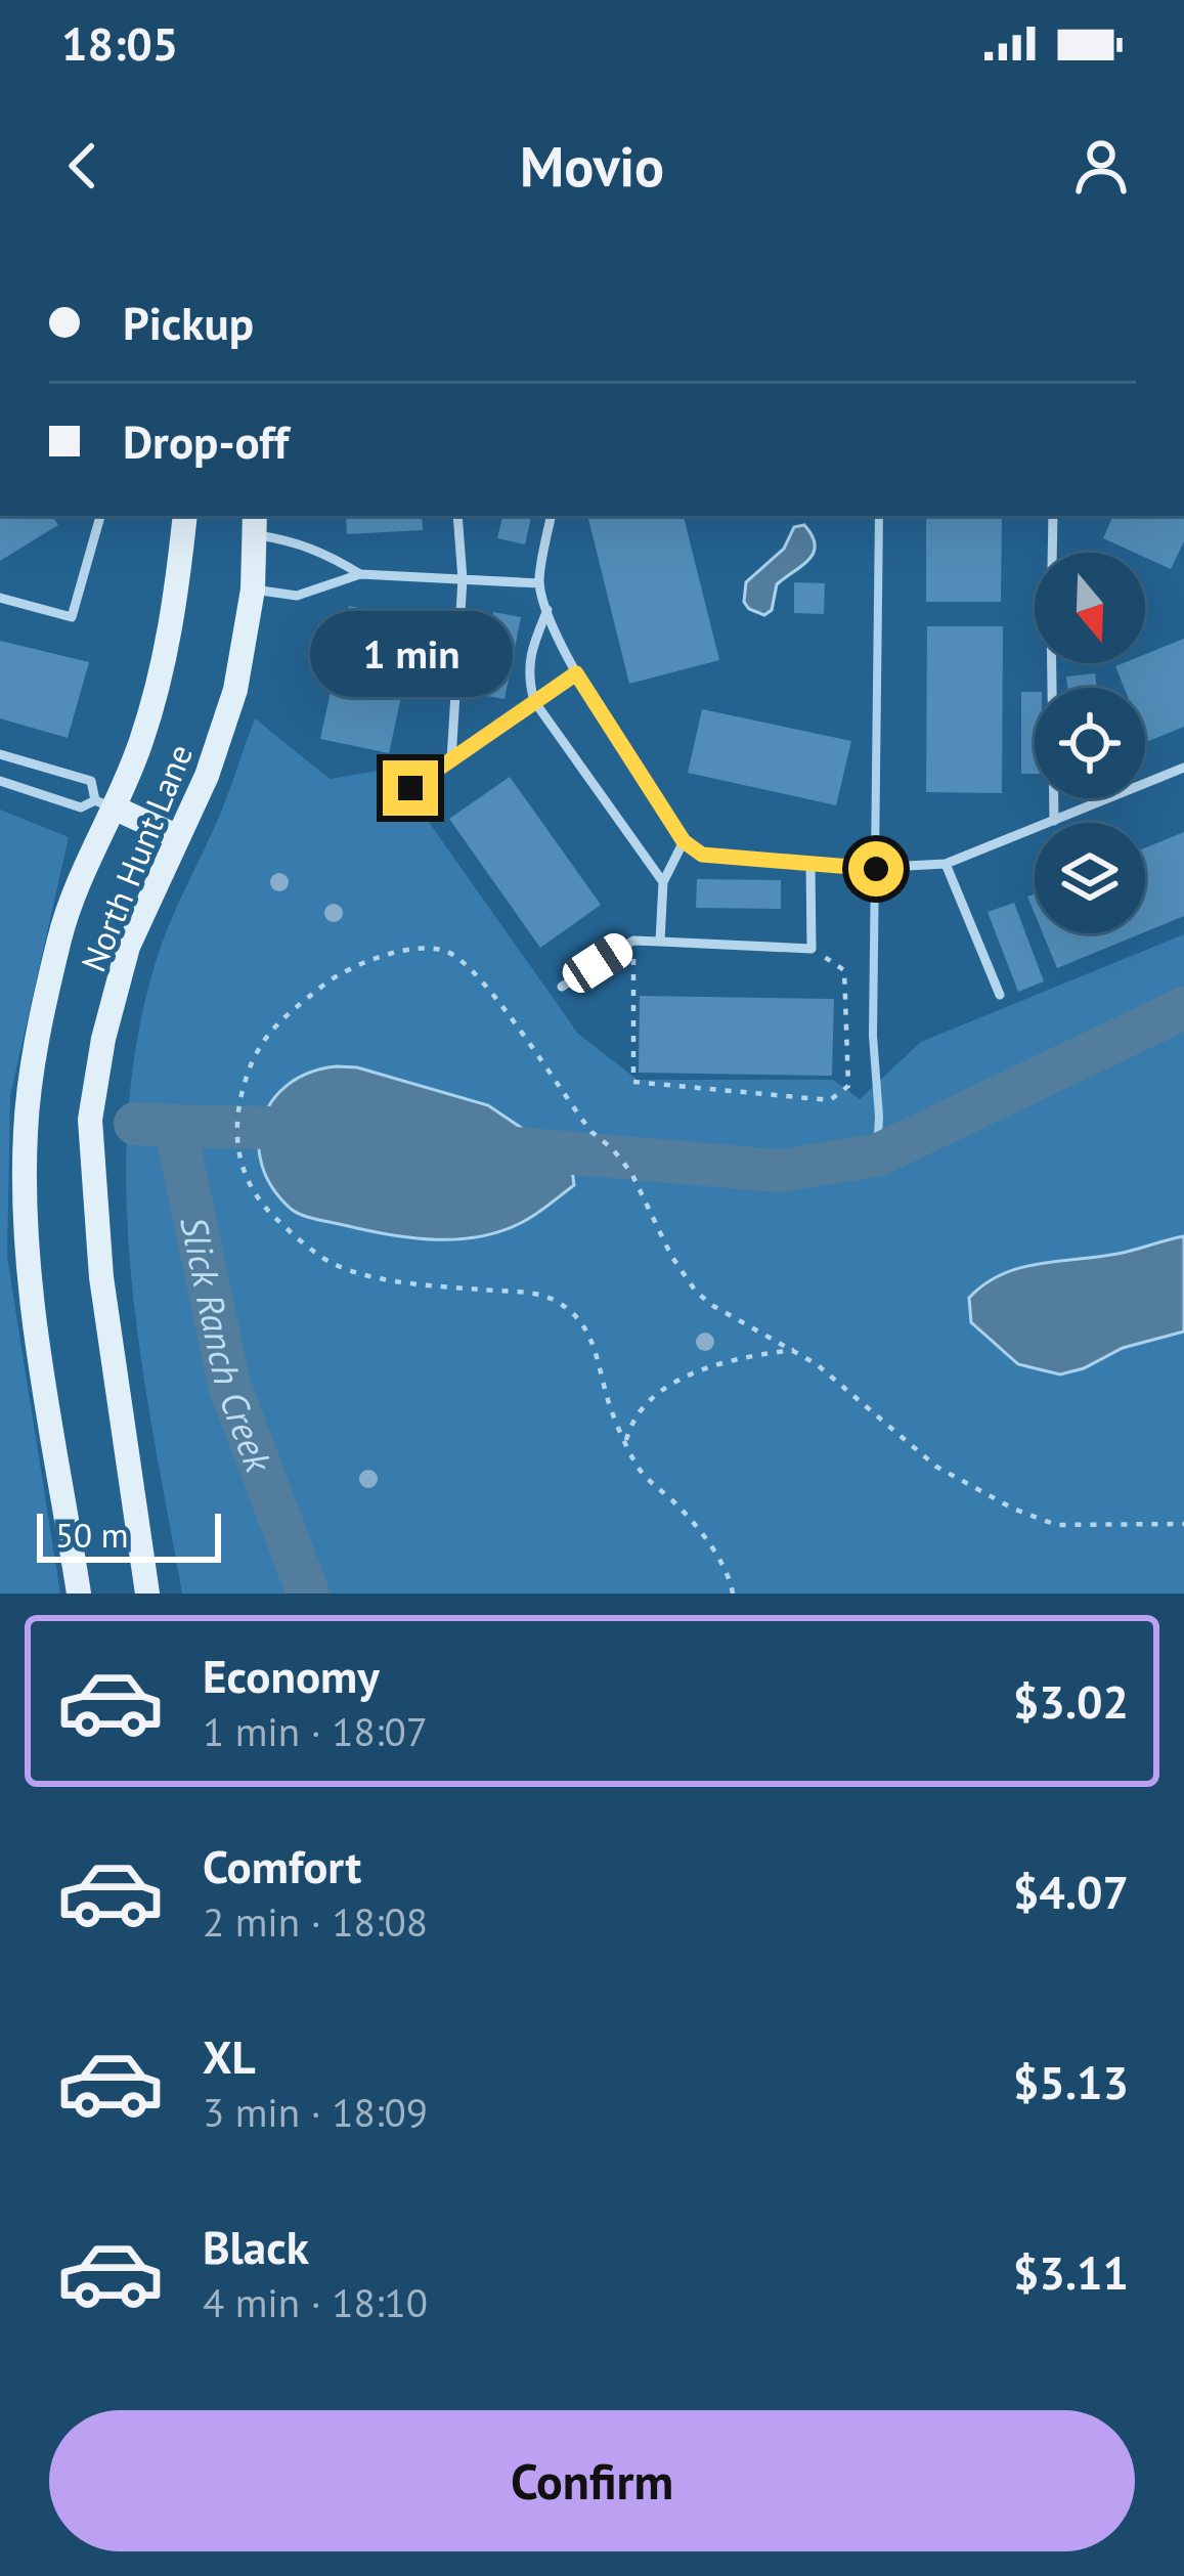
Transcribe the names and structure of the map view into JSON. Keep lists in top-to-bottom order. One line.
{"streets":{"main road":["North Hunt Lane"]},"water":["Slick Ranch Creek"],"scale_bar":"50 m","north":"bottom","page":{"status":"18:05","header":"Movio","banner":["Pickup","Drop-off"],"bubble":"1 min","scale":"50 m","list":[{"name":"Economy","note":"1 min · 18:07","value":"$3.02"},{"name":"Comfort","note":"2 min · 18:08","value":"$4.07"},{"name":"XL","note":"3 min · 18:09","value":"$5.13"},{"name":"Black","note":"4 min · 18:10","value":"$3.11"}],"buttons":"Confirm"}}
